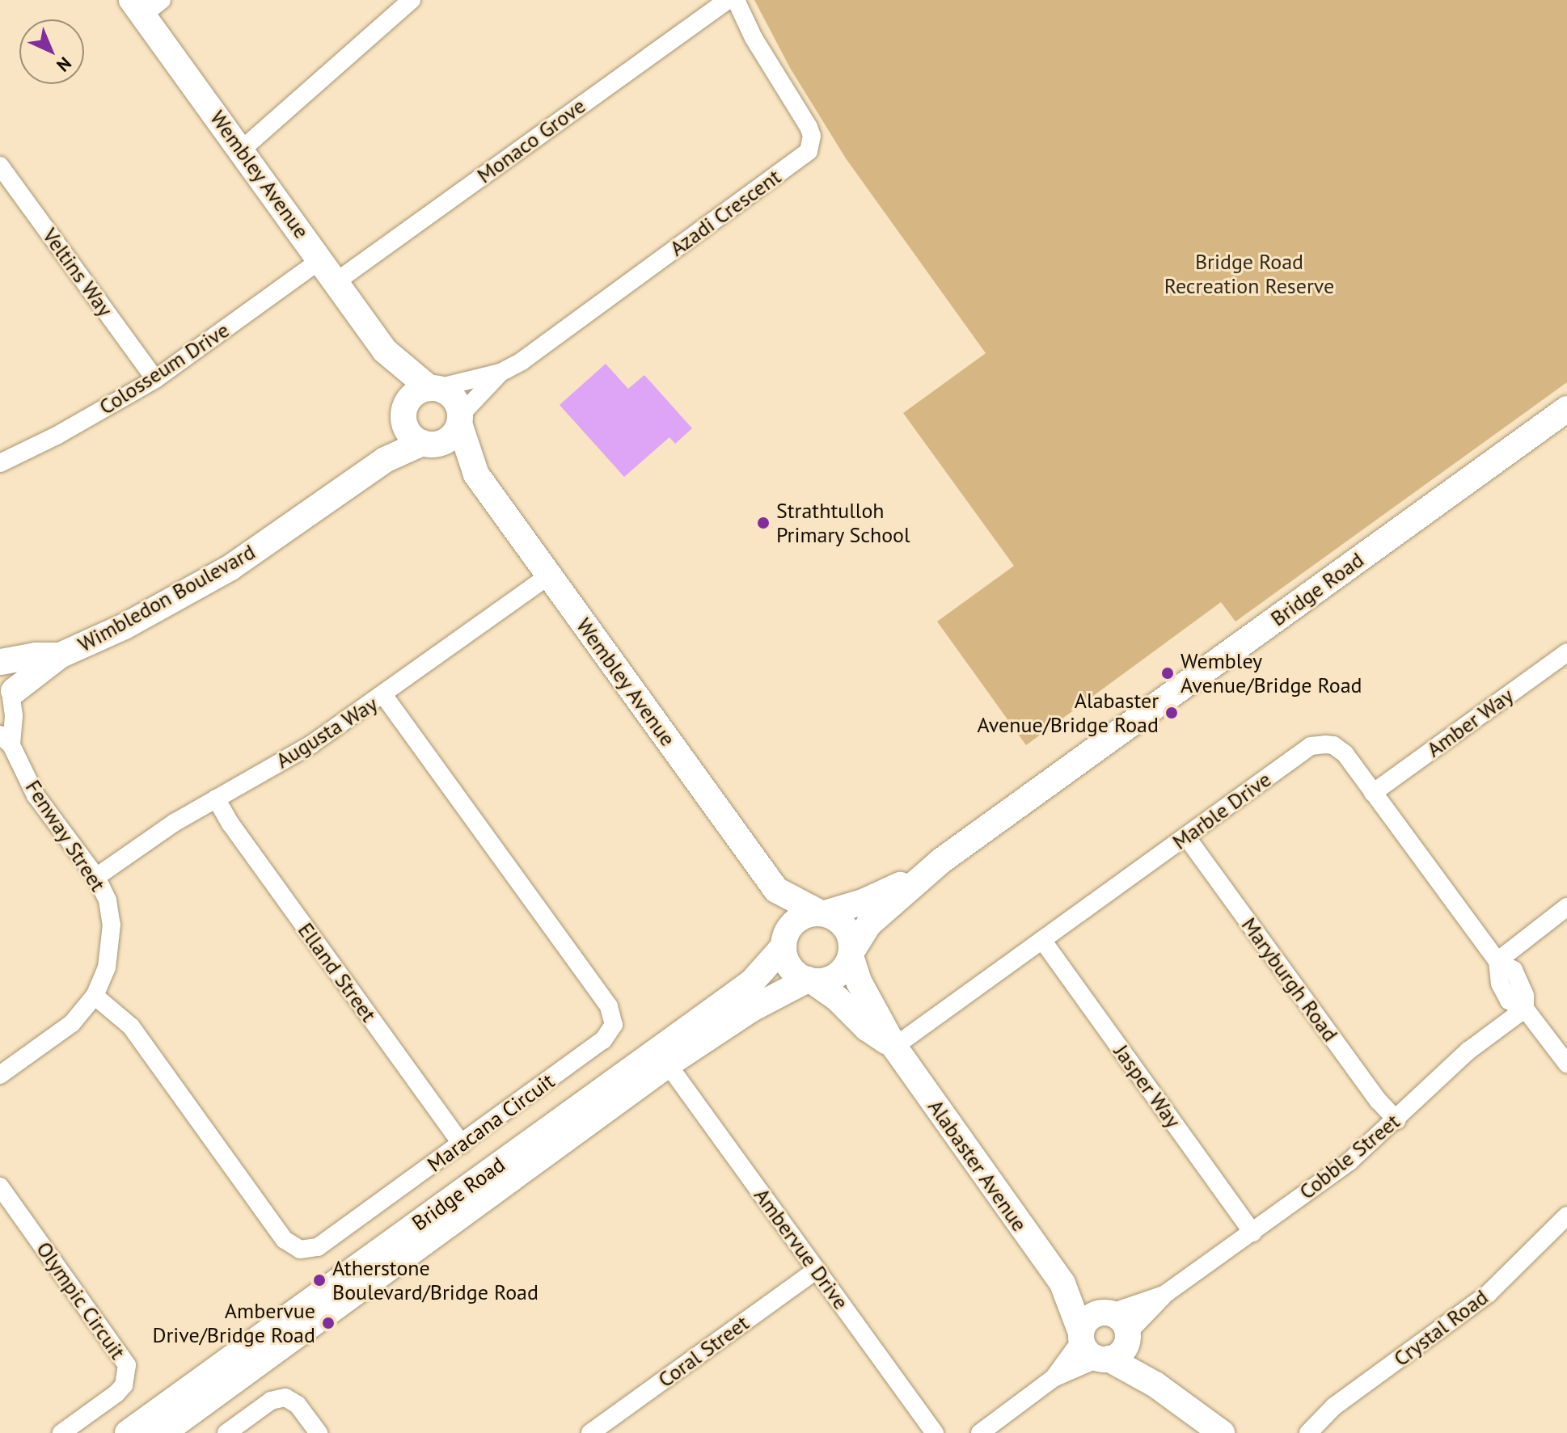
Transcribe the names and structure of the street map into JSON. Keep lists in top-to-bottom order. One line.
{"streets":{"street":["Monaco Grove","Wembley Avenue","Azadi Crescent","Veltins Way","Colosseum Drive","Bridge Road","Wimbledon Boulevard","Amber Way","Augusta Way","Marble Drive","Fenway Street","Elland Street","Maryburgh Road","Jasper Way","Maracana Circuit","Cobble Street","Alabaster Avenue","Ambervue Drive","Olympic Circuit","Crystal Road","Coral Street"]},"crossings":[["Monaco Grove","Wembley Avenue"],["Wembley Avenue","Azadi Crescent"],["Wembley Avenue","Colosseum Drive"],["Wembley Avenue","Bridge Road"],["Wembley Avenue","Wimbledon Boulevard"],["Wembley Avenue","Augusta Way"],["Wembley Avenue","Alabaster Avenue"],["Azadi Crescent","Wimbledon Boulevard"],["Veltins Way","Colosseum Drive"],["Bridge Road","Alabaster Avenue"],["Bridge Road","Ambervue Drive"],["Wimbledon Boulevard","Fenway Street"],["Amber Way","Marble Drive"],["Augusta Way","Fenway Street"],["Augusta Way","Elland Street"],["Augusta Way","Maracana Circuit"],["Marble Drive","Maryburgh Road"],["Marble Drive","Jasper Way"],["Marble Drive","Cobble Street"],["Marble Drive","Alabaster Avenue"],["Fenway Street","Maracana Circuit"],["Elland Street","Maracana Circuit"],["Maryburgh Road","Cobble Street"],["Jasper Way","Cobble Street"],["Cobble Street","Alabaster Avenue"],["Ambervue Drive","Coral Street"]],"parks":["Bridge Road Recreation Reserve"],"places":["Strathtulloh Primary School","Wembley Avenue/Bridge Road","Alabaster Avenue/Bridge Road","Atherstone Boulevard/Bridge Road","Ambervue Drive/Bridge Road"],"north":"bottom right"}
